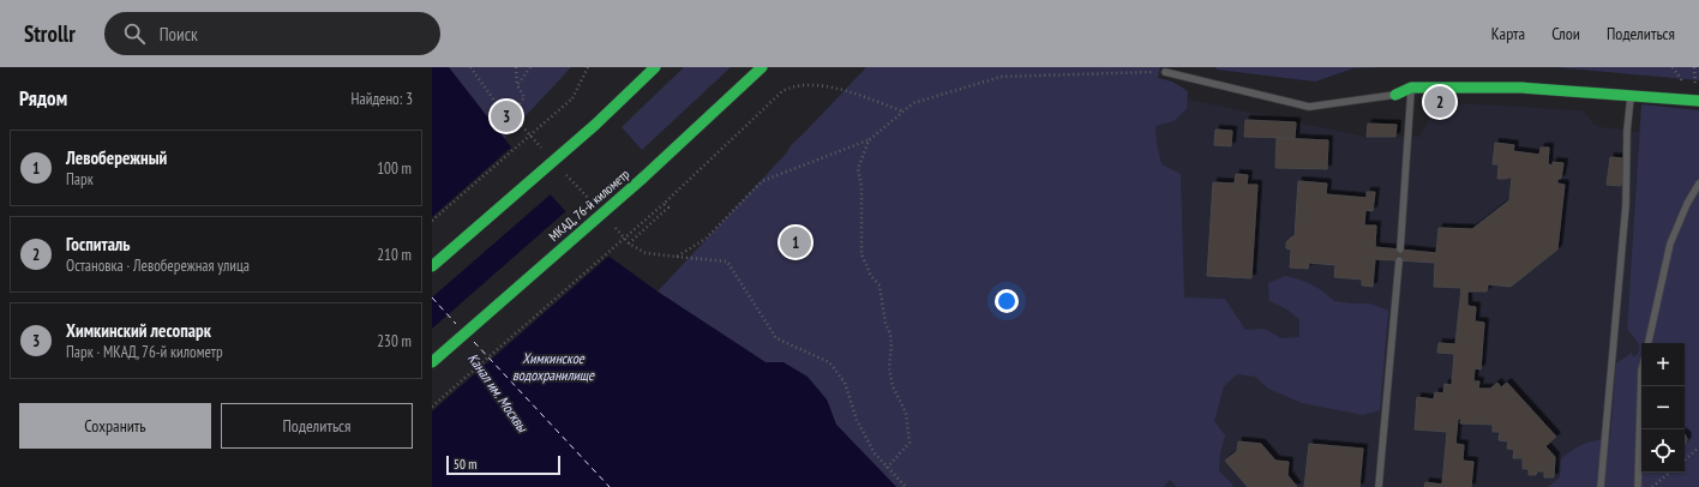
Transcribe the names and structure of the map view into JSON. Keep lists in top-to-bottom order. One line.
{"streets":{"main road":["МКАД, 76-й километр"]},"water":["Химкинское водохранилище","Канал им. Москвы"],"scale_bar":"50 m","page":{"header":"Strollr","search":"Поиск","nav":["Карта","Слои","Поделиться"],"heading":["Рядом","Найдено: 3"],"pins":["2","3","1"],"list":[{"mark":"1","name":"Левобережный","note":"Парк","value":"100 m"},{"mark":"2","name":"Госпиталь","note":"Остановка · Левобережная улица","value":"210 m"},{"mark":"3","name":"Химкинский лесопарк","note":"Парк · МКАД, 76-й километр","value":"230 m"}],"map_buttons":["+","−"],"buttons":["Сохранить","Поделиться"],"scale":"50 m"}}
